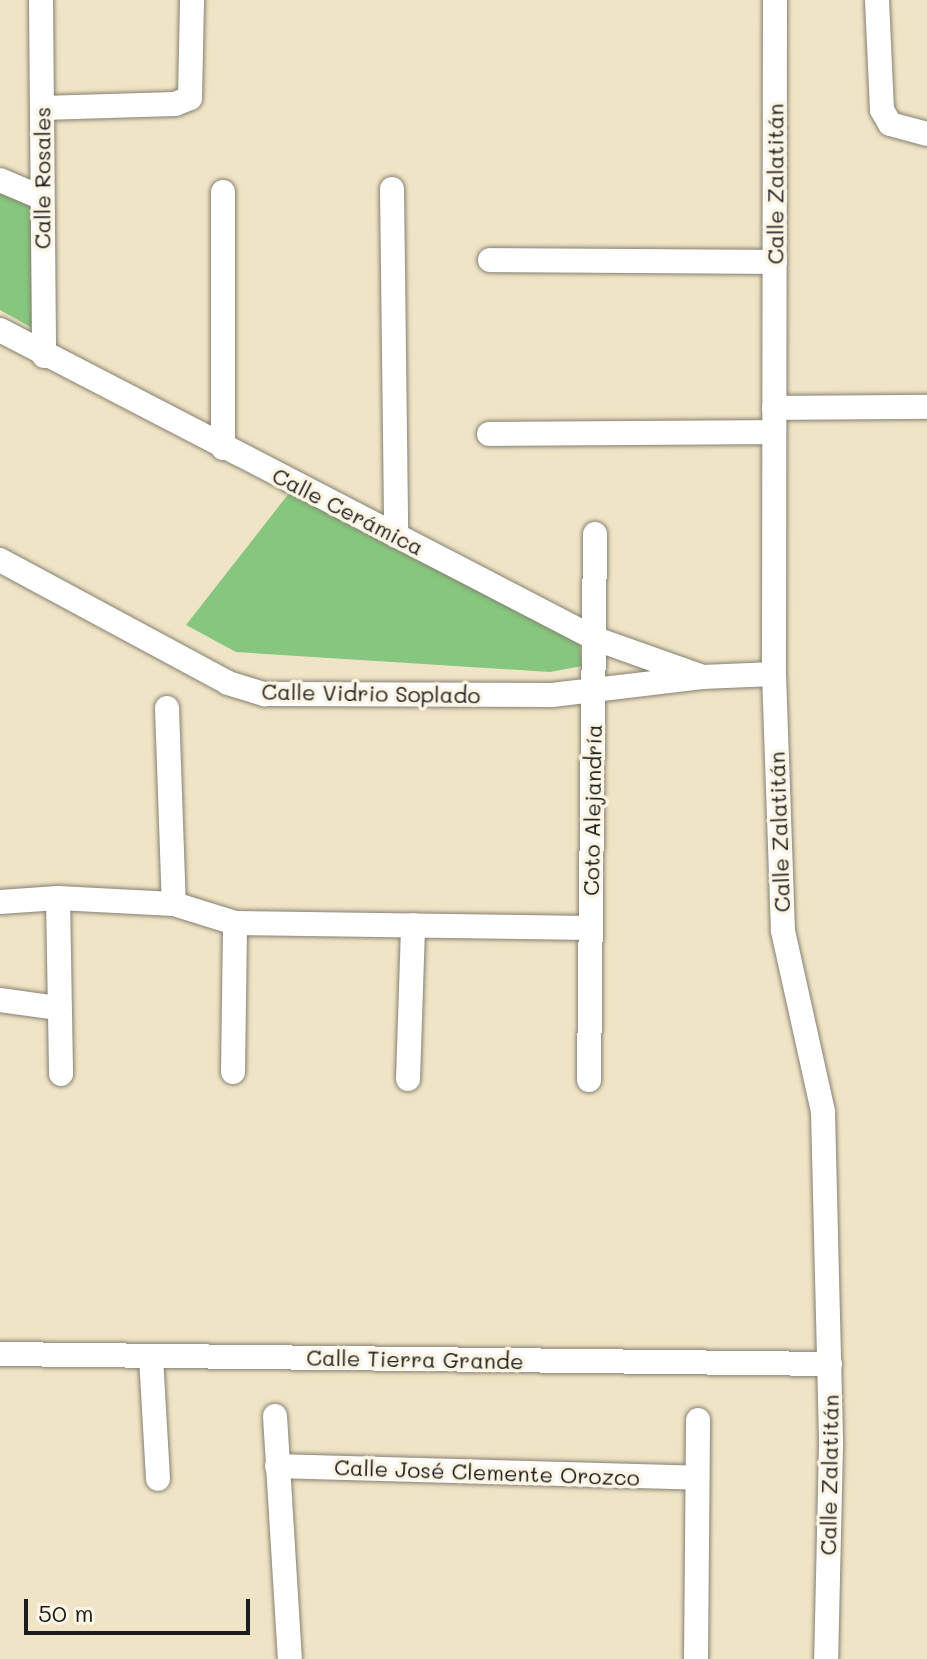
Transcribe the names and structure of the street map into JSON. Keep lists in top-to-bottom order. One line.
{"streets":{"street":["Calle Rosales","Calle Zalatitán","Calle Cerámica","Calle Vidrio Soplado","Coto Alejandría","Calle Tierra Grande","Calle José Clemente Orozco"]},"crossings":[["Calle Rosales","Calle Cerámica"],["Calle Zalatitán","Calle Vidrio Soplado"],["Calle Zalatitán","Calle Tierra Grande"],["Calle Cerámica","Calle Vidrio Soplado"],["Calle Cerámica","Coto Alejandría"],["Calle Vidrio Soplado","Coto Alejandría"]],"scale_bar":"50 m"}
